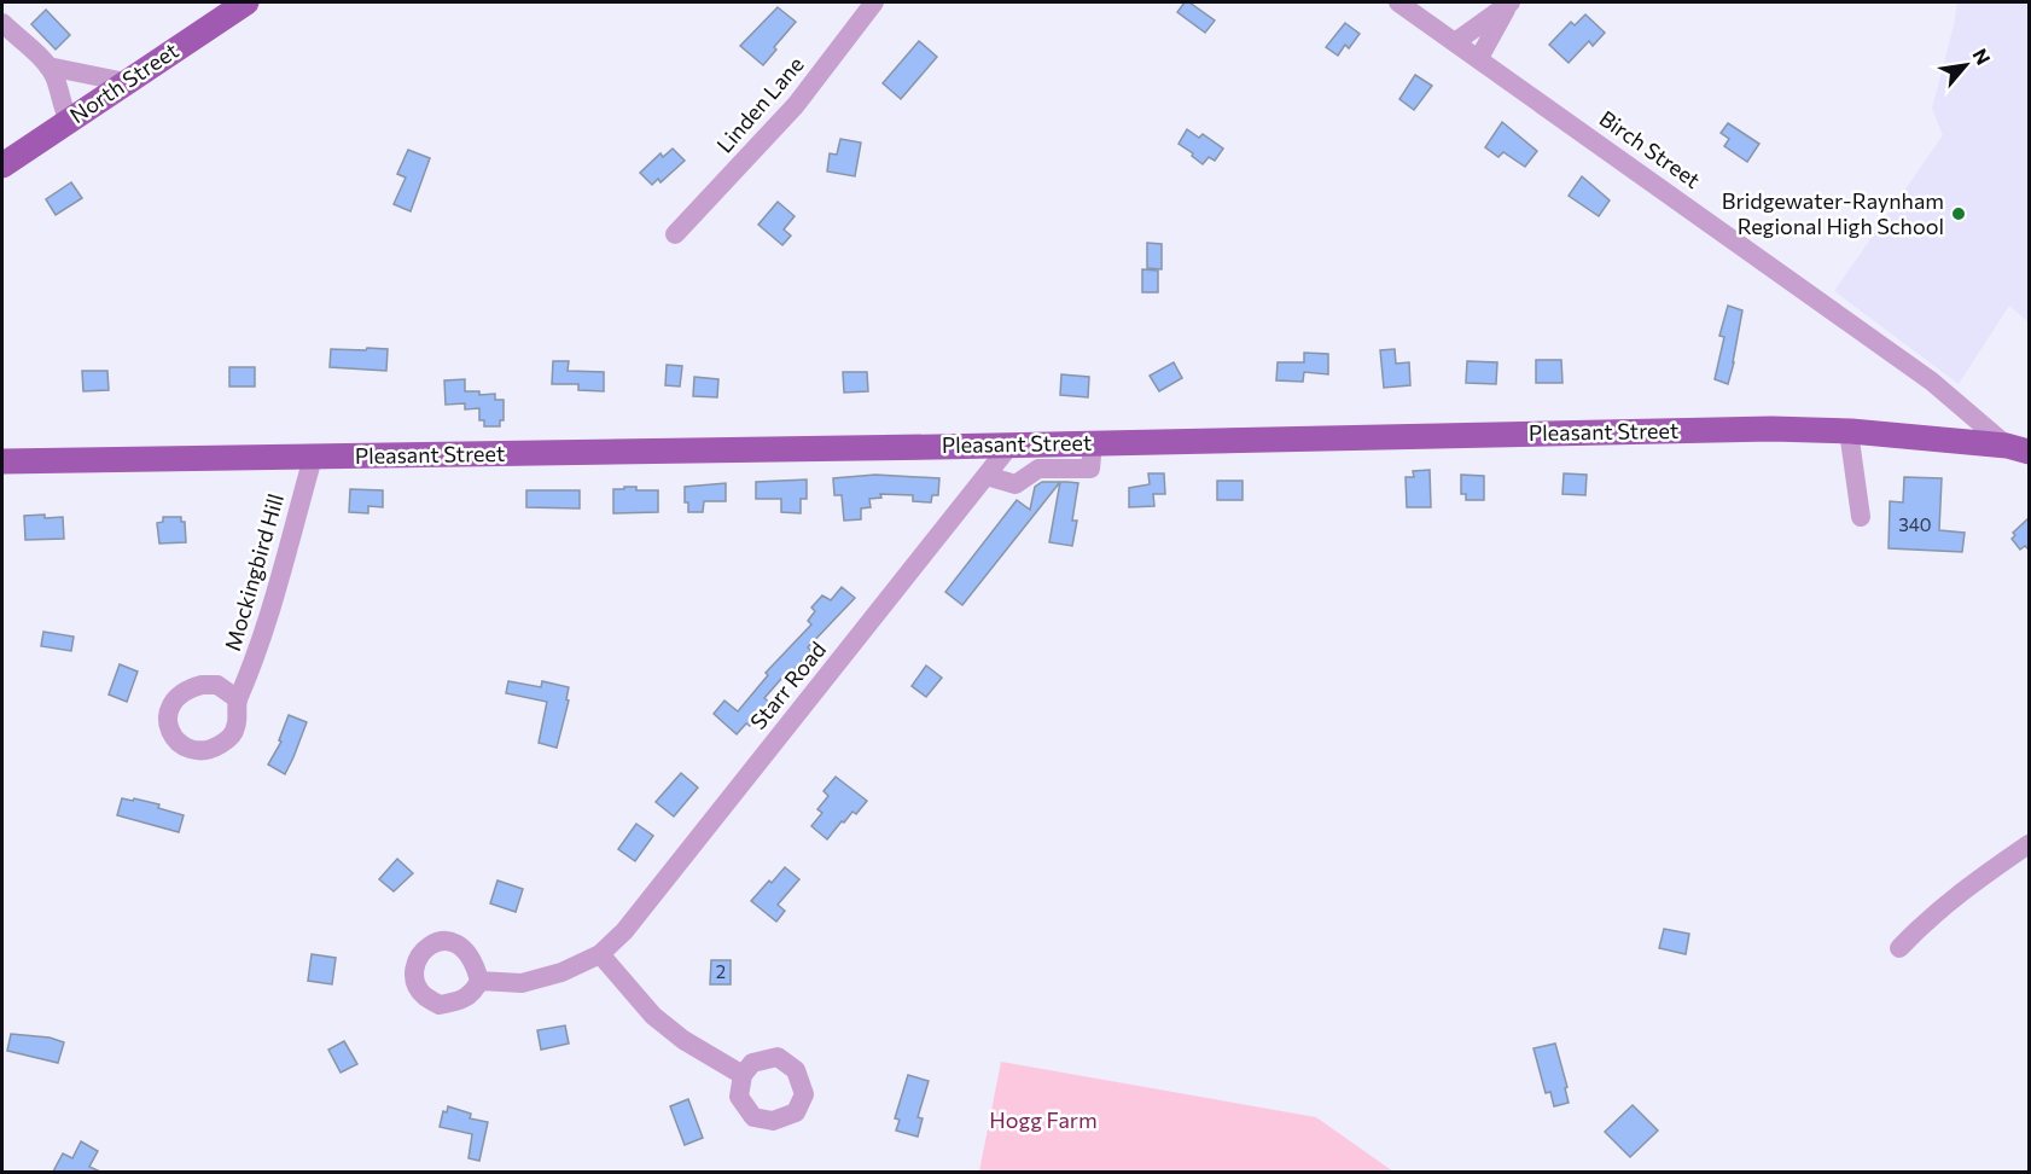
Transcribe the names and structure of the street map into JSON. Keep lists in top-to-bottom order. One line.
{"streets":{"main road":["North Street","Pleasant Street"],"street":["Linden Lane","Birch Street","Mockingbird Hill","Starr Road"]},"crossings":[["Birch Street","Pleasant Street"],["Pleasant Street","Mockingbird Hill"],["Pleasant Street","Starr Road"]],"parks":["Hogg Farm"],"places":["Bridgewater-Raynham Regional High School"],"house_numbers":["340","2"],"north":"top right"}
